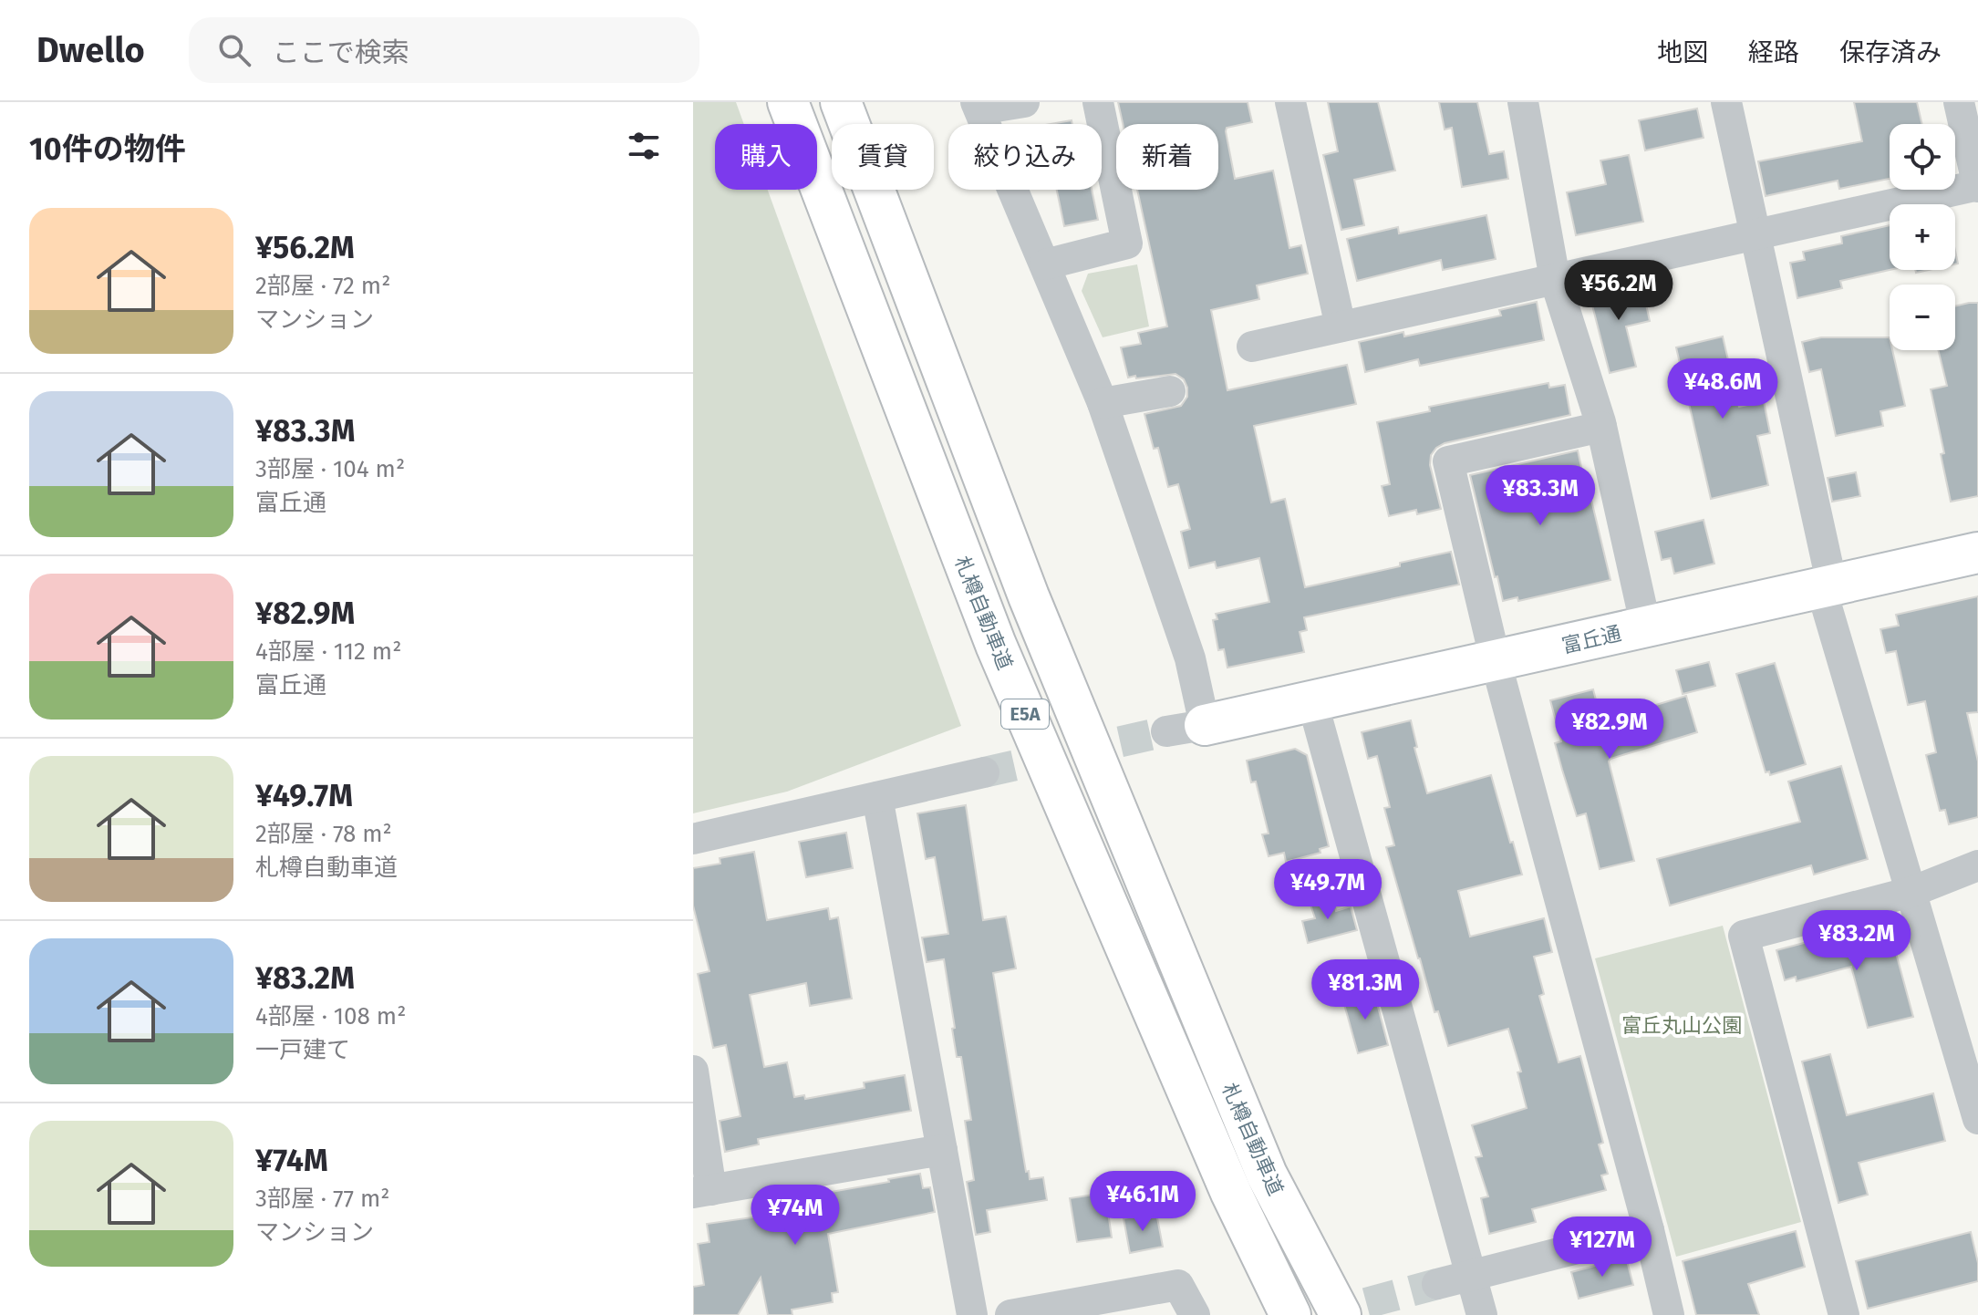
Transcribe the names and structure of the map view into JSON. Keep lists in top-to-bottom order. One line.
{"streets":{"main road":["札樽自動車道","富丘通","E5A"]},"parks":["富丘丸山公園"],"page":{"header":"Dwello","search":"ここで検索","nav":["地図","経路","保存済み"],"heading":"10件の物件","map_buttons":["+","−"],"chip":["購入","賃貸","絞り込み","新着"],"list":[{"name":"¥56.2M","note":"2部屋 · 72 m² · マンション"},{"name":"¥83.3M","note":"3部屋 · 104 m² · 富丘通"},{"name":"¥82.9M","note":"4部屋 · 112 m² · 富丘通"},{"name":"¥49.7M","note":"2部屋 · 78 m² · 札樽自動車道"},{"name":"¥83.2M","note":"4部屋 · 108 m² · 一戸建て"},{"name":"¥74M","note":"3部屋 · 77 m² · マンション"}],"price":["¥56.2M","¥48.6M","¥83.3M","¥82.9M","¥49.7M","¥83.2M","¥81.3M","¥46.1M","¥74M","¥127M"]}}
